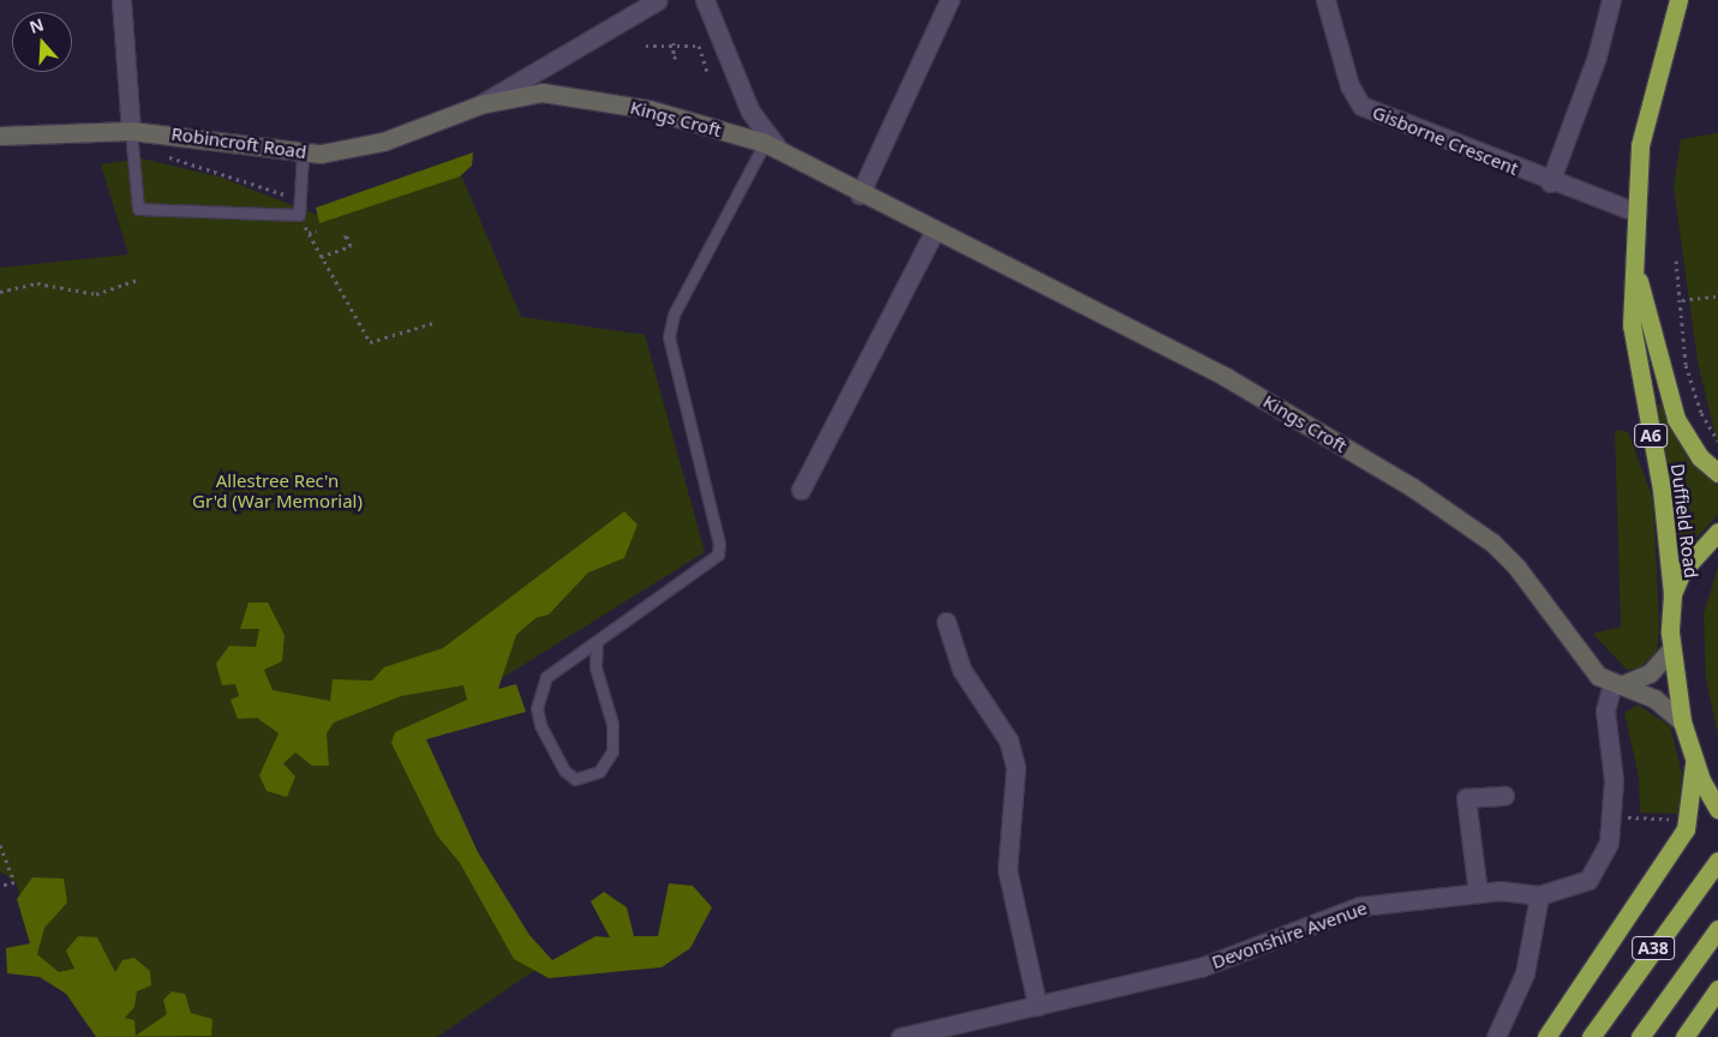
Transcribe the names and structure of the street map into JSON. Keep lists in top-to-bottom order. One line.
{"streets":{"highway":["A6","Duffield Road","A38"],"street":["Kings Croft","Gisborne Crescent","Robincroft Road","Devonshire Avenue"]},"crossings":[["Kings Croft","Robincroft Road"],["Kings Croft","A6"],["Kings Croft","Devonshire Avenue"],["Gisborne Crescent","Duffield Road"],["A6","Duffield Road"]],"parks":["Allestree Rec'n Gr'd (War Memorial)"],"north":"top"}
